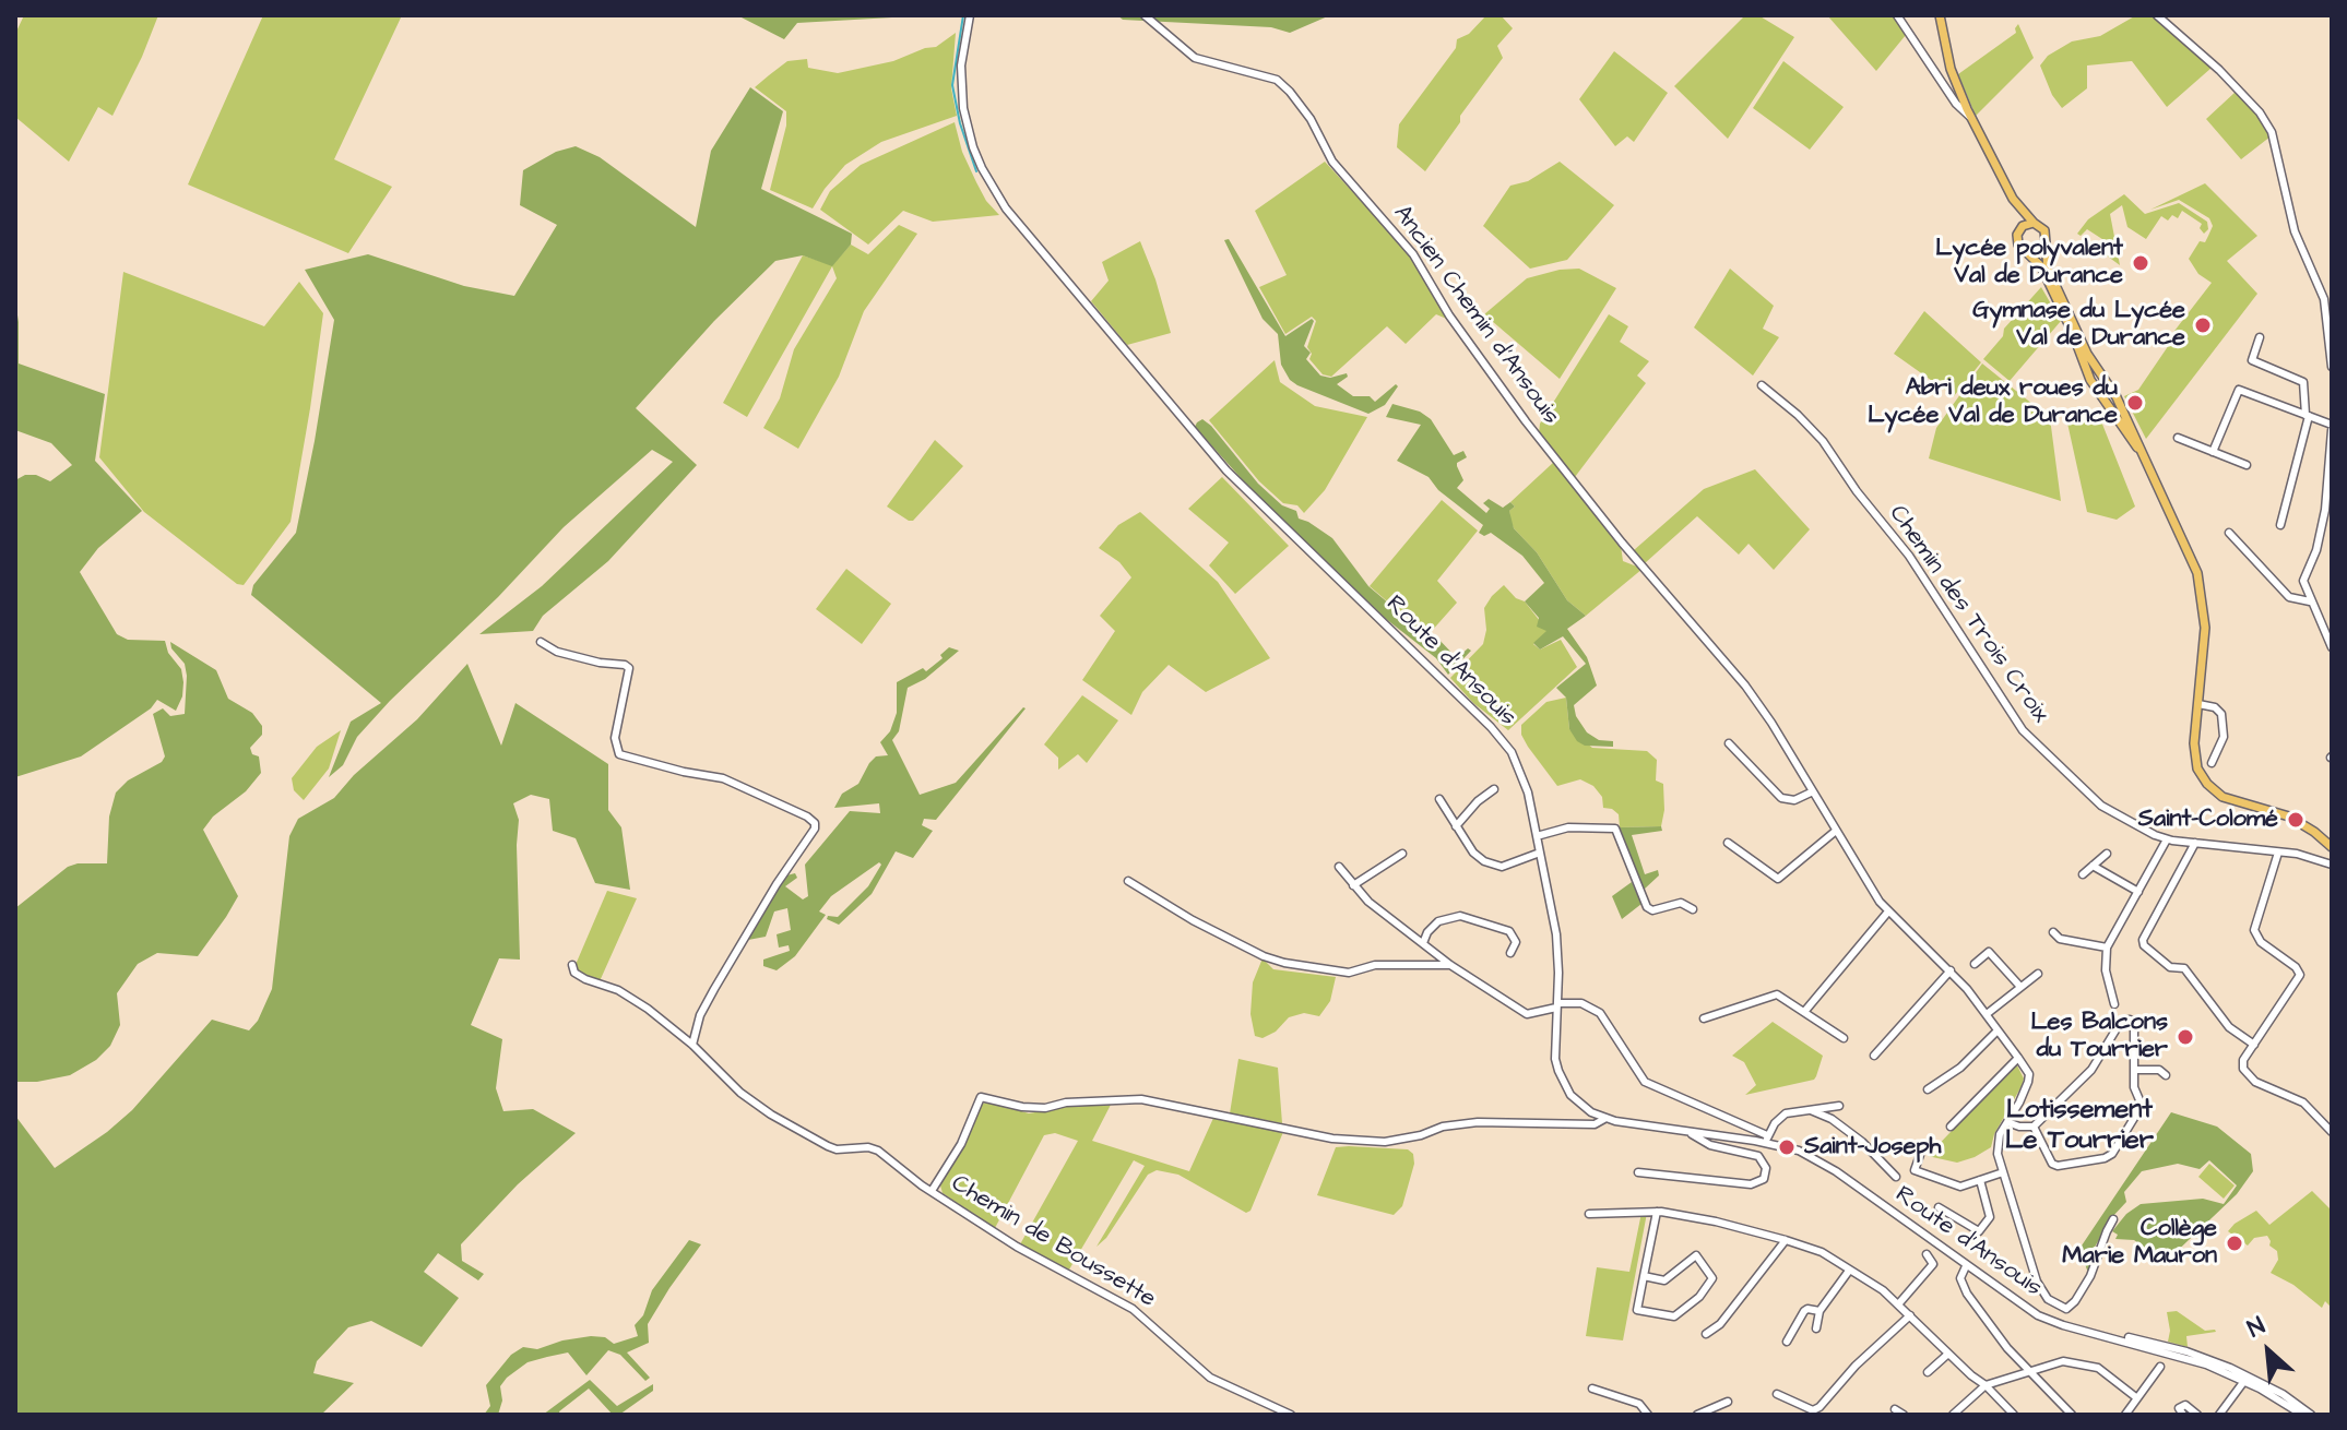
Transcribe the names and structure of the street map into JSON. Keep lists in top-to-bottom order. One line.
{"streets":{"street":["Ancien Chemin d'Ansouis","Chemin des Trois Croix","Route d'Ansouis","Chemin de Boussette"]},"crossings":[["Route d'Ansouis","Chemin de Boussette"]],"districts":["Lotissement Le Tourrier"],"places":["Lycée polyvalent Val de Durance","Gymnase du Lycée Val de Durance","Abri deux roues du Lycée Val de Durance","Saint-Colomé","Les Balcons du Tourrier","Saint-Joseph","Collège Marie Mauron"],"north":"top left"}
